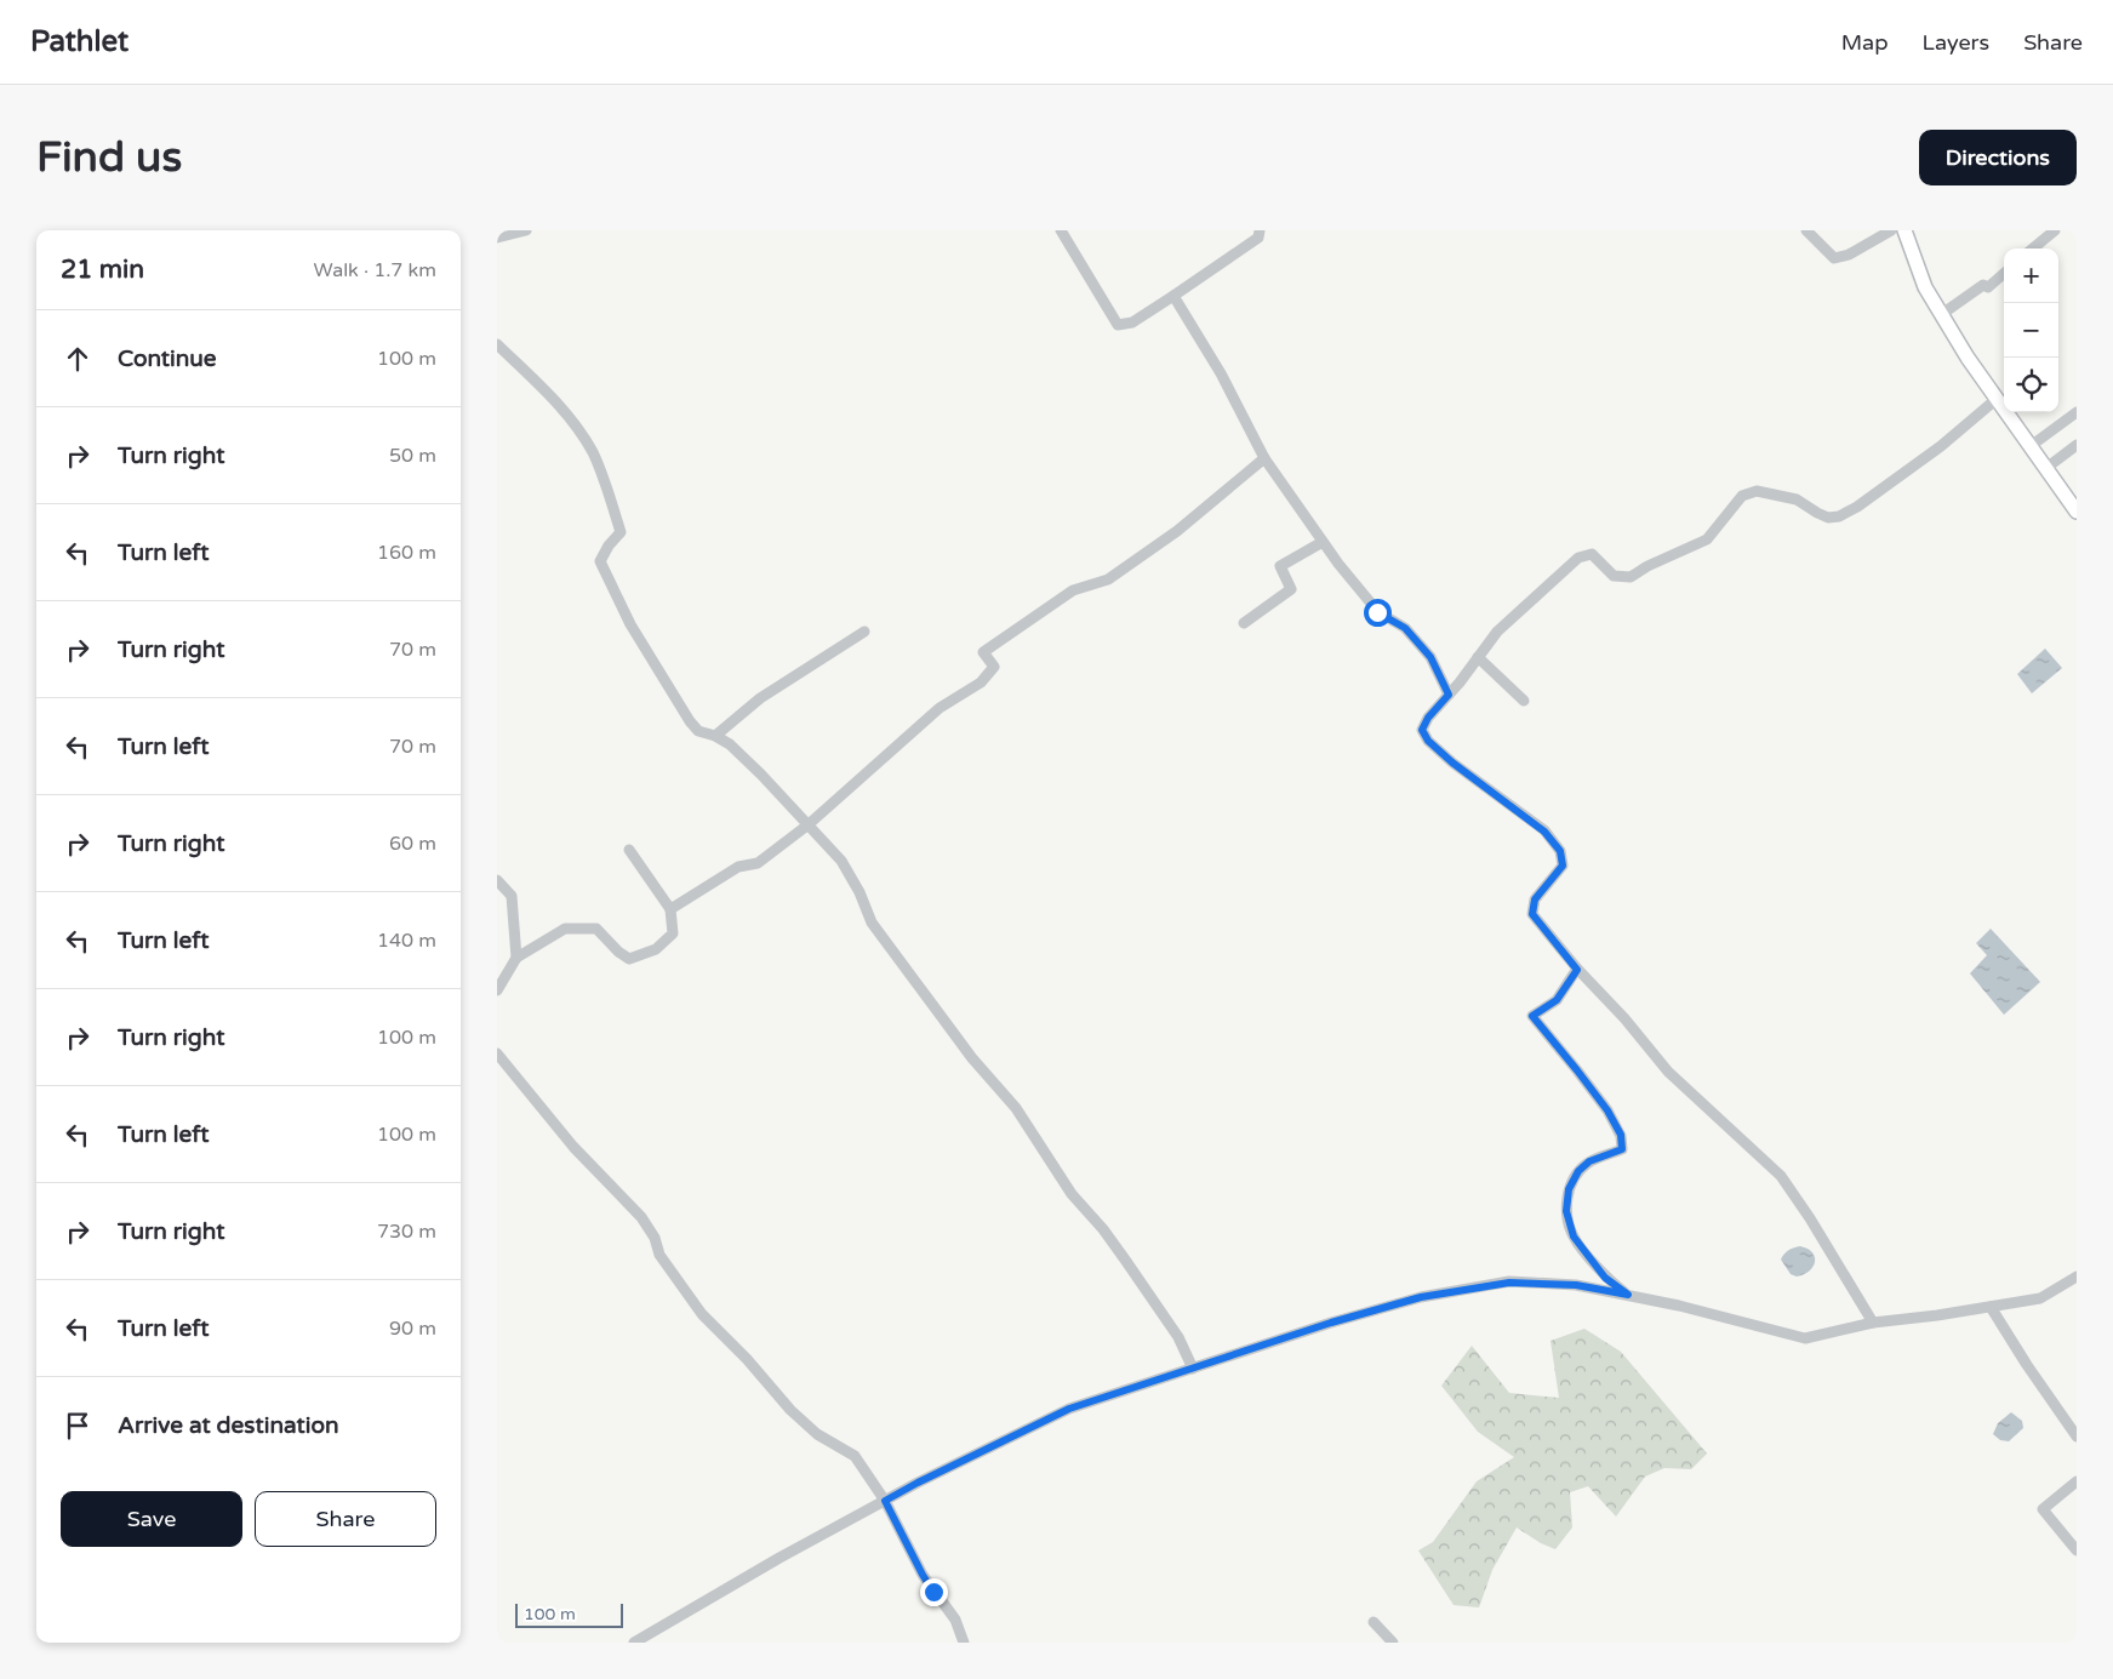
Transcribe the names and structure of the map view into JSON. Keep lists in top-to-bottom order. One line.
{"scale_bar":"100 m","page":{"header":"Pathlet","nav":["Map","Layers","Share"],"buttons":["Directions",["Save","Share"]],"title":"Find us","heading":["21 min","Walk · 1.7 km"],"map_buttons":["+","−"],"list":[["Continue","100 m"],["Turn right","50 m"],["Turn left","160 m"],["Turn right","70 m"],["Turn left","70 m"],["Turn right","60 m"],["Turn left","140 m"],["Turn right","100 m"],["Turn left","100 m"],["Turn right","730 m"],["Turn left","90 m"],"Arrive at destination"],"scale":"100 m"}}
